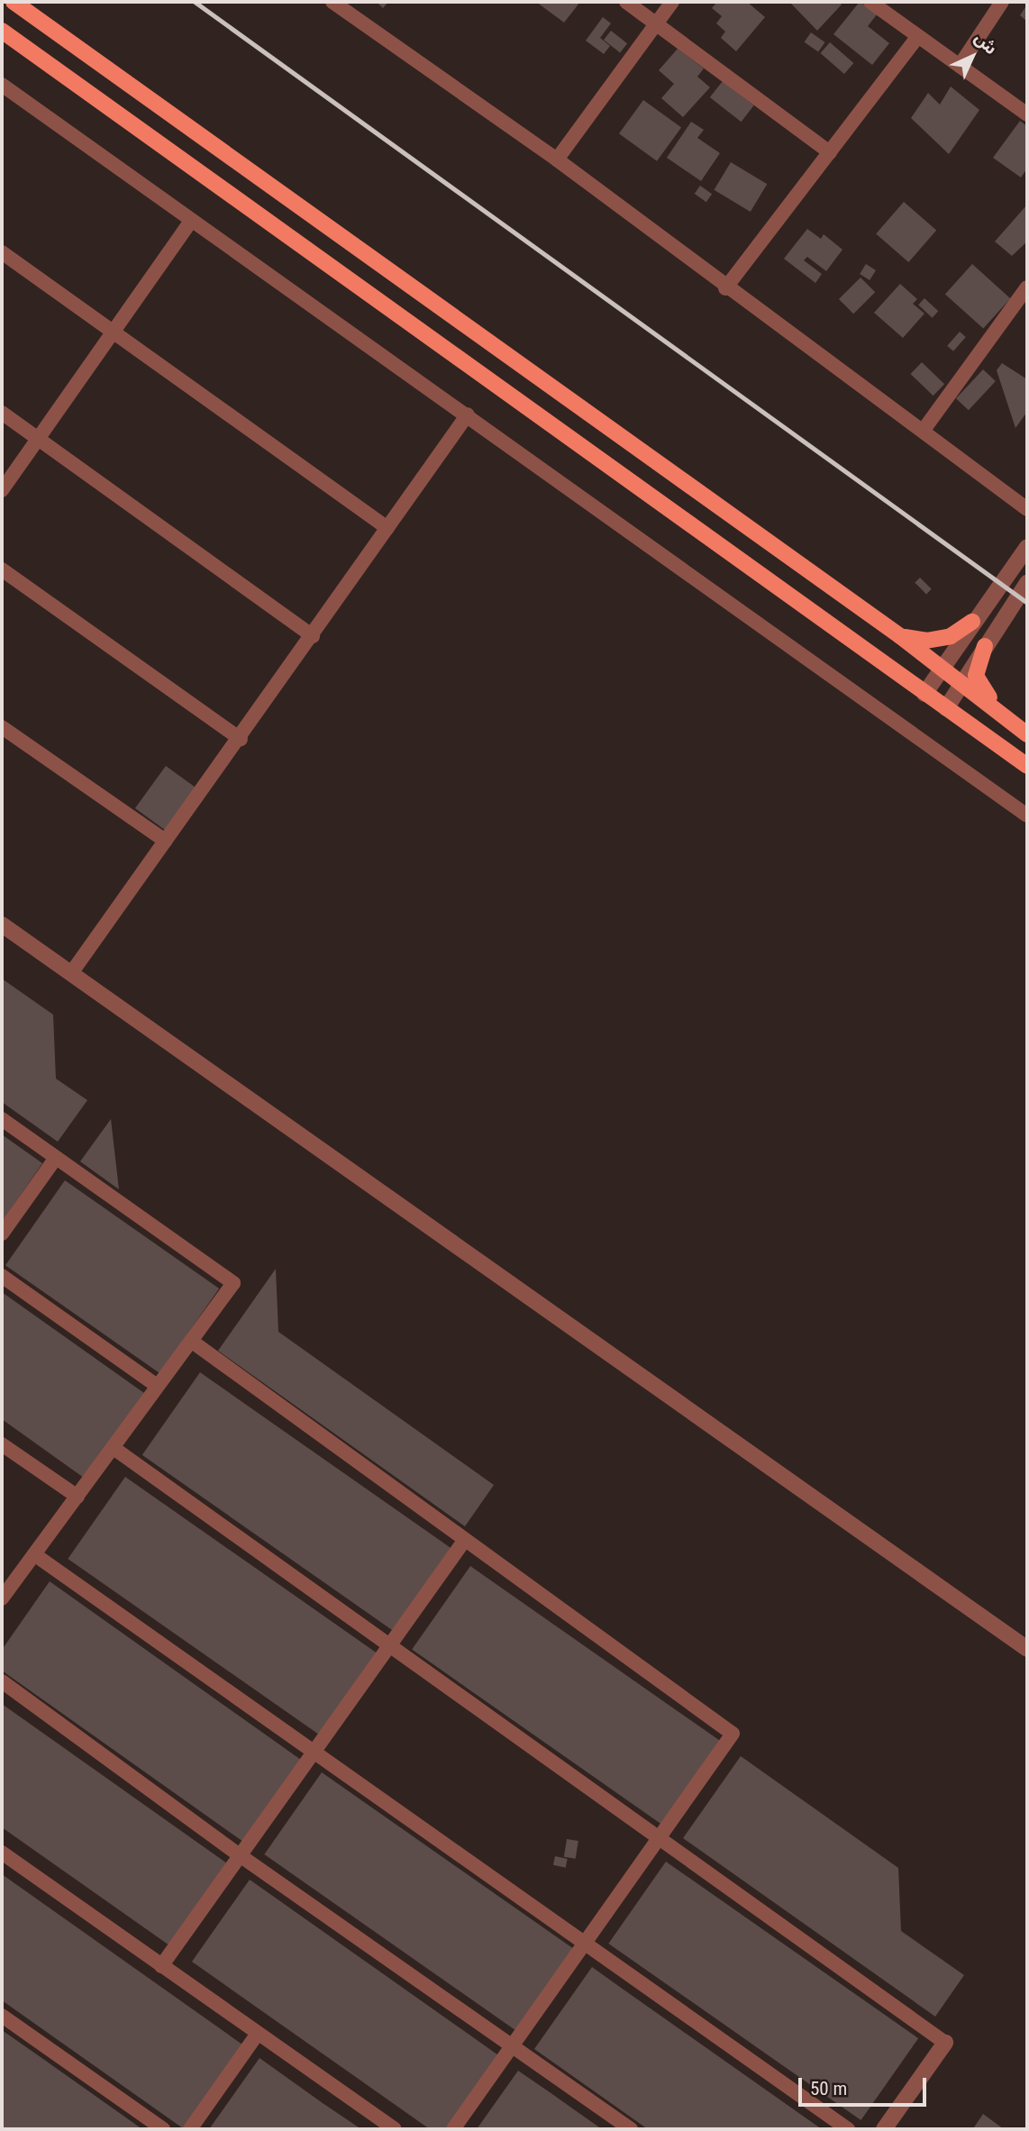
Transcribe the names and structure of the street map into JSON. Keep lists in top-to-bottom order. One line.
{"scale_bar":"50 m","north":"top right"}
